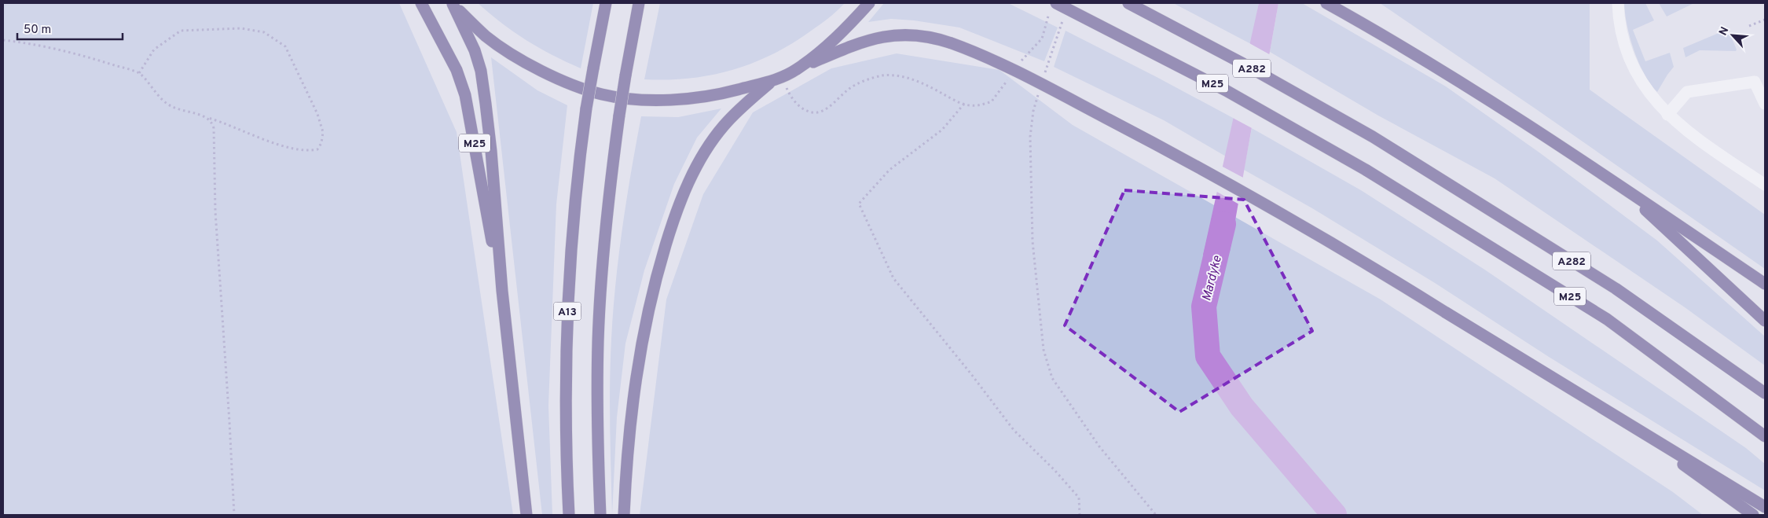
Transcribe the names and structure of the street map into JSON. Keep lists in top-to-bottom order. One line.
{"streets":{"highway":["A282","M25","A13"]},"water":["Mardyke"],"scale_bar":"50 m","north":"top left"}
